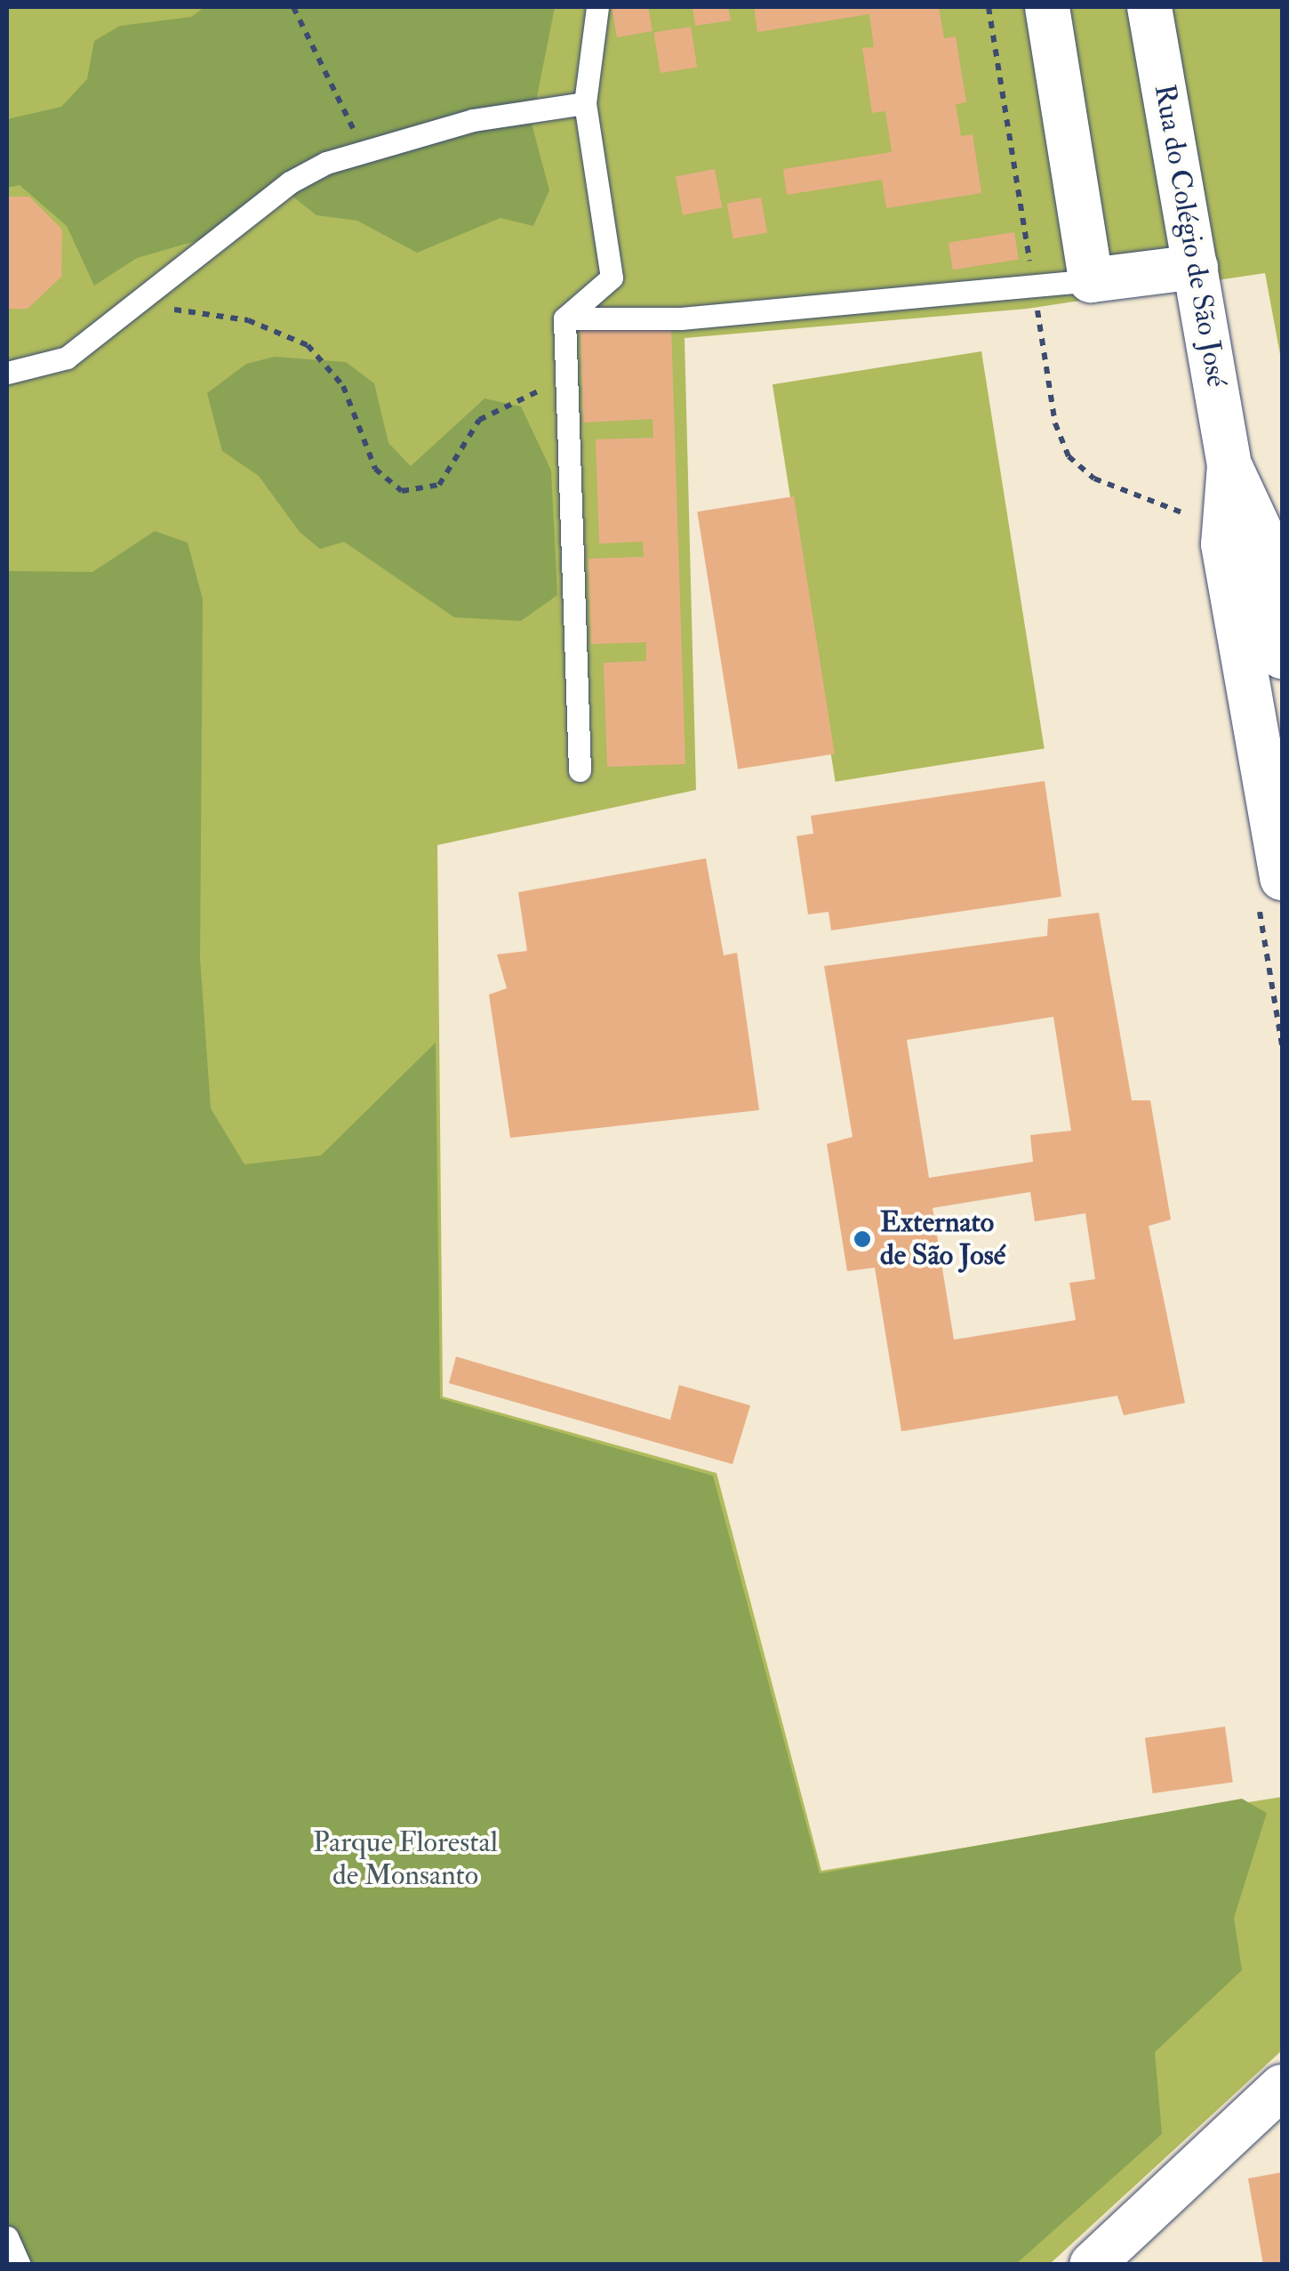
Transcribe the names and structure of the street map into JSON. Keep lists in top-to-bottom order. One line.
{"streets":{"street":["Rua do Colégio de São José"]},"parks":["Parque Florestal de Monsanto"],"places":["Externato de São José"]}
